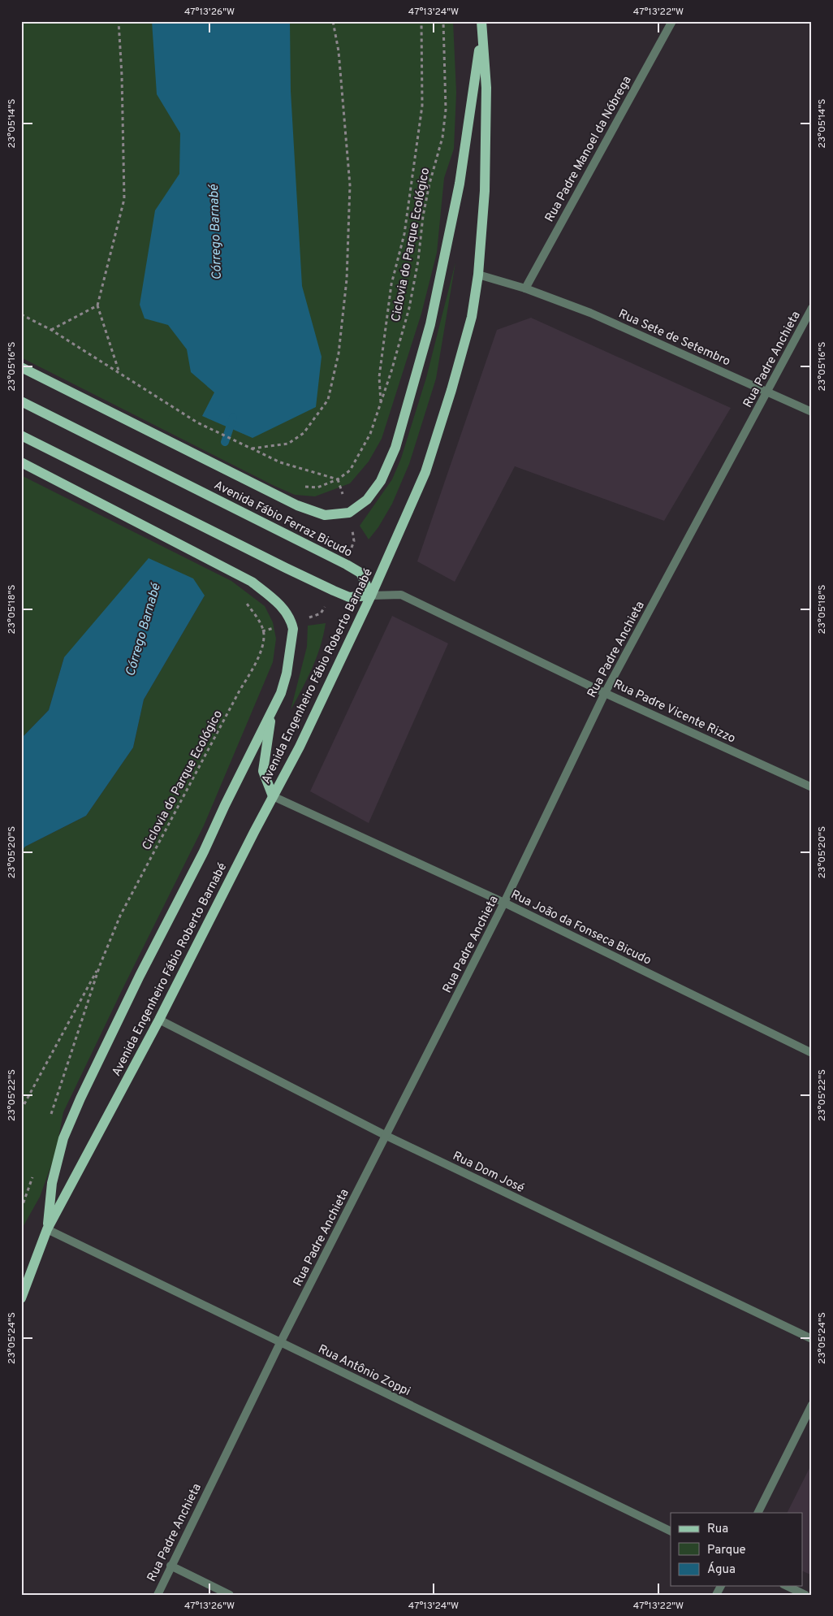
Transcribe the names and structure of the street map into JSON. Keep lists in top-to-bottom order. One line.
{"streets":{"main road":["Avenida Fábio Ferraz Bicudo","Avenida Engenheiro Fábio Roberto Barnabé"],"street":["Rua Padre Manoel da Nóbrega","Rua Sete de Setembro","Rua Padre Anchieta","Rua Padre Vicente Rizzo","Rua João da Fonseca Bicudo","Rua Dom José","Rua Antônio Zoppi"],"path":["Ciclovia do Parque Ecológico"]},"crossings":[["Rua Padre Manoel da Nóbrega","Rua Sete de Setembro"],["Rua Sete de Setembro","Rua Padre Anchieta"],["Rua Sete de Setembro","Avenida Engenheiro Fábio Roberto Barnabé"],["Rua Padre Anchieta","Rua Padre Vicente Rizzo"],["Rua Padre Anchieta","Rua João da Fonseca Bicudo"],["Rua Padre Anchieta","Rua Dom José"],["Rua Padre Anchieta","Rua Antônio Zoppi"],["Avenida Fábio Ferraz Bicudo","Avenida Engenheiro Fábio Roberto Barnabé"],["Avenida Fábio Ferraz Bicudo","Rua Padre Vicente Rizzo"],["Avenida Engenheiro Fábio Roberto Barnabé","Rua Padre Vicente Rizzo"],["Avenida Engenheiro Fábio Roberto Barnabé","Rua João da Fonseca Bicudo"],["Avenida Engenheiro Fábio Roberto Barnabé","Rua Dom José"],["Avenida Engenheiro Fábio Roberto Barnabé","Rua Antônio Zoppi"]],"water":["Córrego Barnabé"],"legend":["Rua","Parque","Água"],"coordinates":["47°13'26\"W","47°13'24\"W","47°13'22\"W","23°05'14\"S","23°05'16\"S","23°05'18\"S","23°05'20\"S","23°05'22\"S","23°05'24\"S"]}
